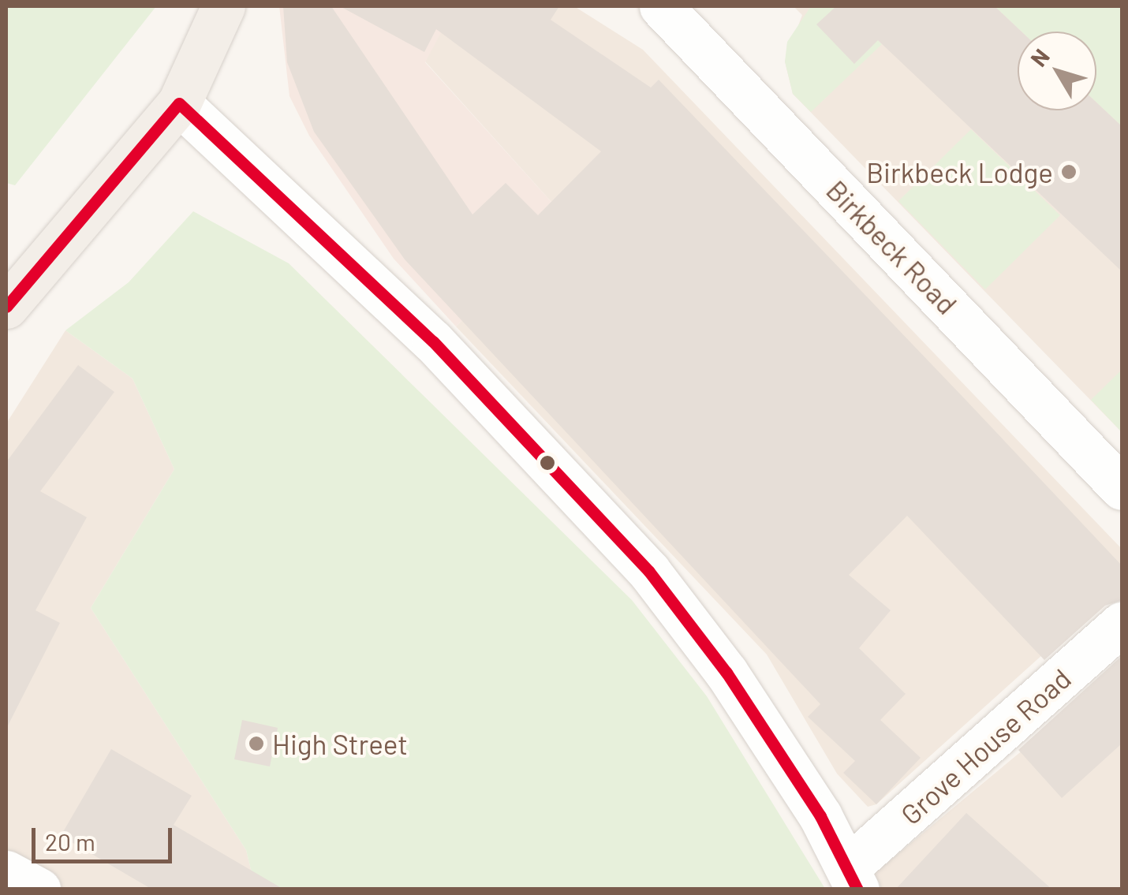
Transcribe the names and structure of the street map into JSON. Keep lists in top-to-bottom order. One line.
{"streets":{"street":["Birkbeck Road","Grove House Road"]},"places":["Birkbeck Lodge","High Street"],"scale_bar":"20 m","north":"top left"}
